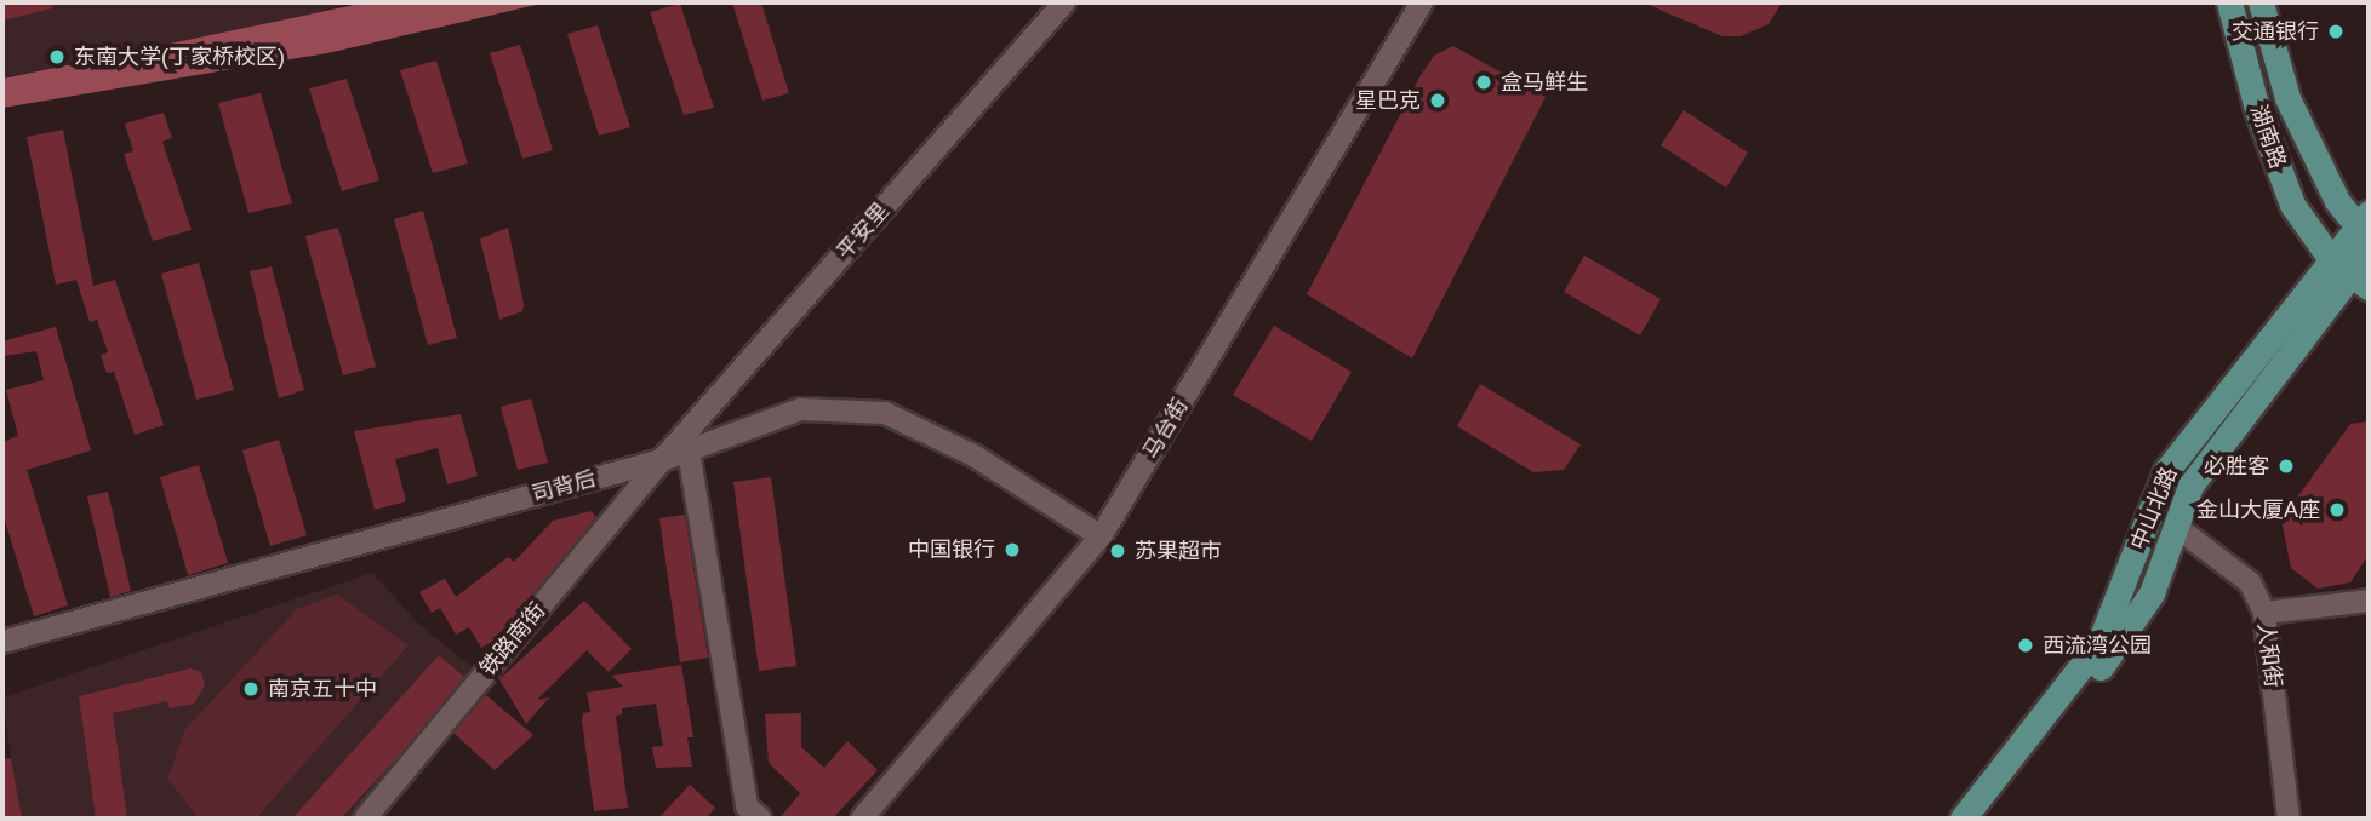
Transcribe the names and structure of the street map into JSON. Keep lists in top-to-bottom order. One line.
{"streets":{"main road":["湖南路","中山北路"],"street":["平安里","马台街","司背后","铁路南街","人和街"]},"crossings":[["湖南路","中山北路"],["平安里","司背后"],["平安里","铁路南街"],["马台街","司背后"],["司背后","铁路南街"],["中山北路","人和街"]],"places":["交通银行","东南大学(丁家桥校区)","盒马鲜生","星巴克","必胜客","金山大厦A座","中国银行","苏果超市","西流湾公园","南京五十中"]}
